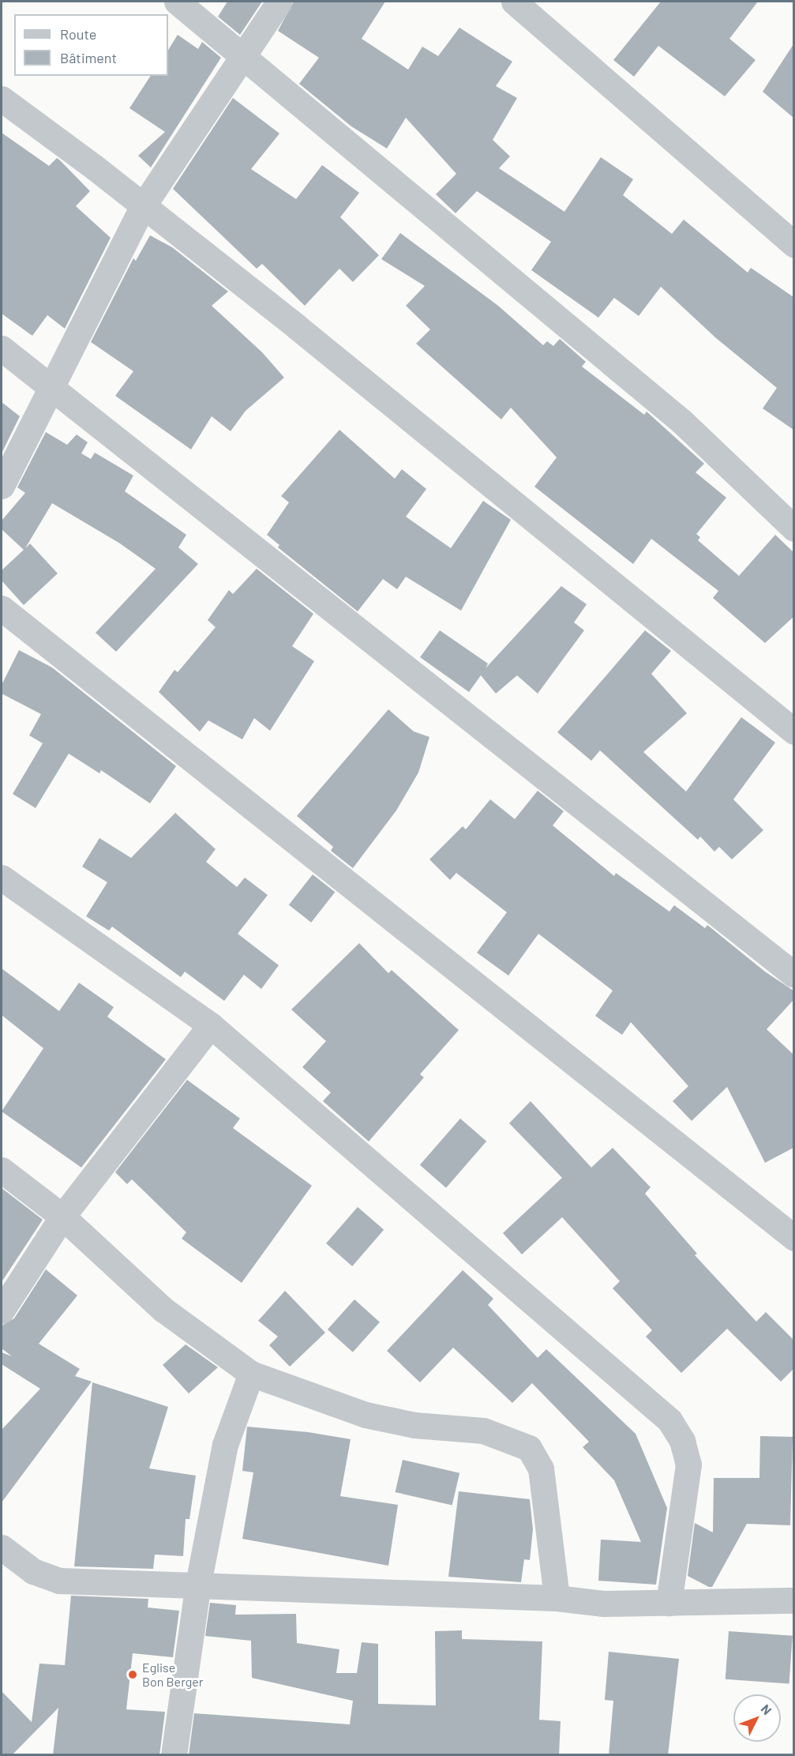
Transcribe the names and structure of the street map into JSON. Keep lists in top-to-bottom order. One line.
{"places":["Eglise Bon Berger"],"legend":["Route","Bâtiment"],"north":"top right"}
